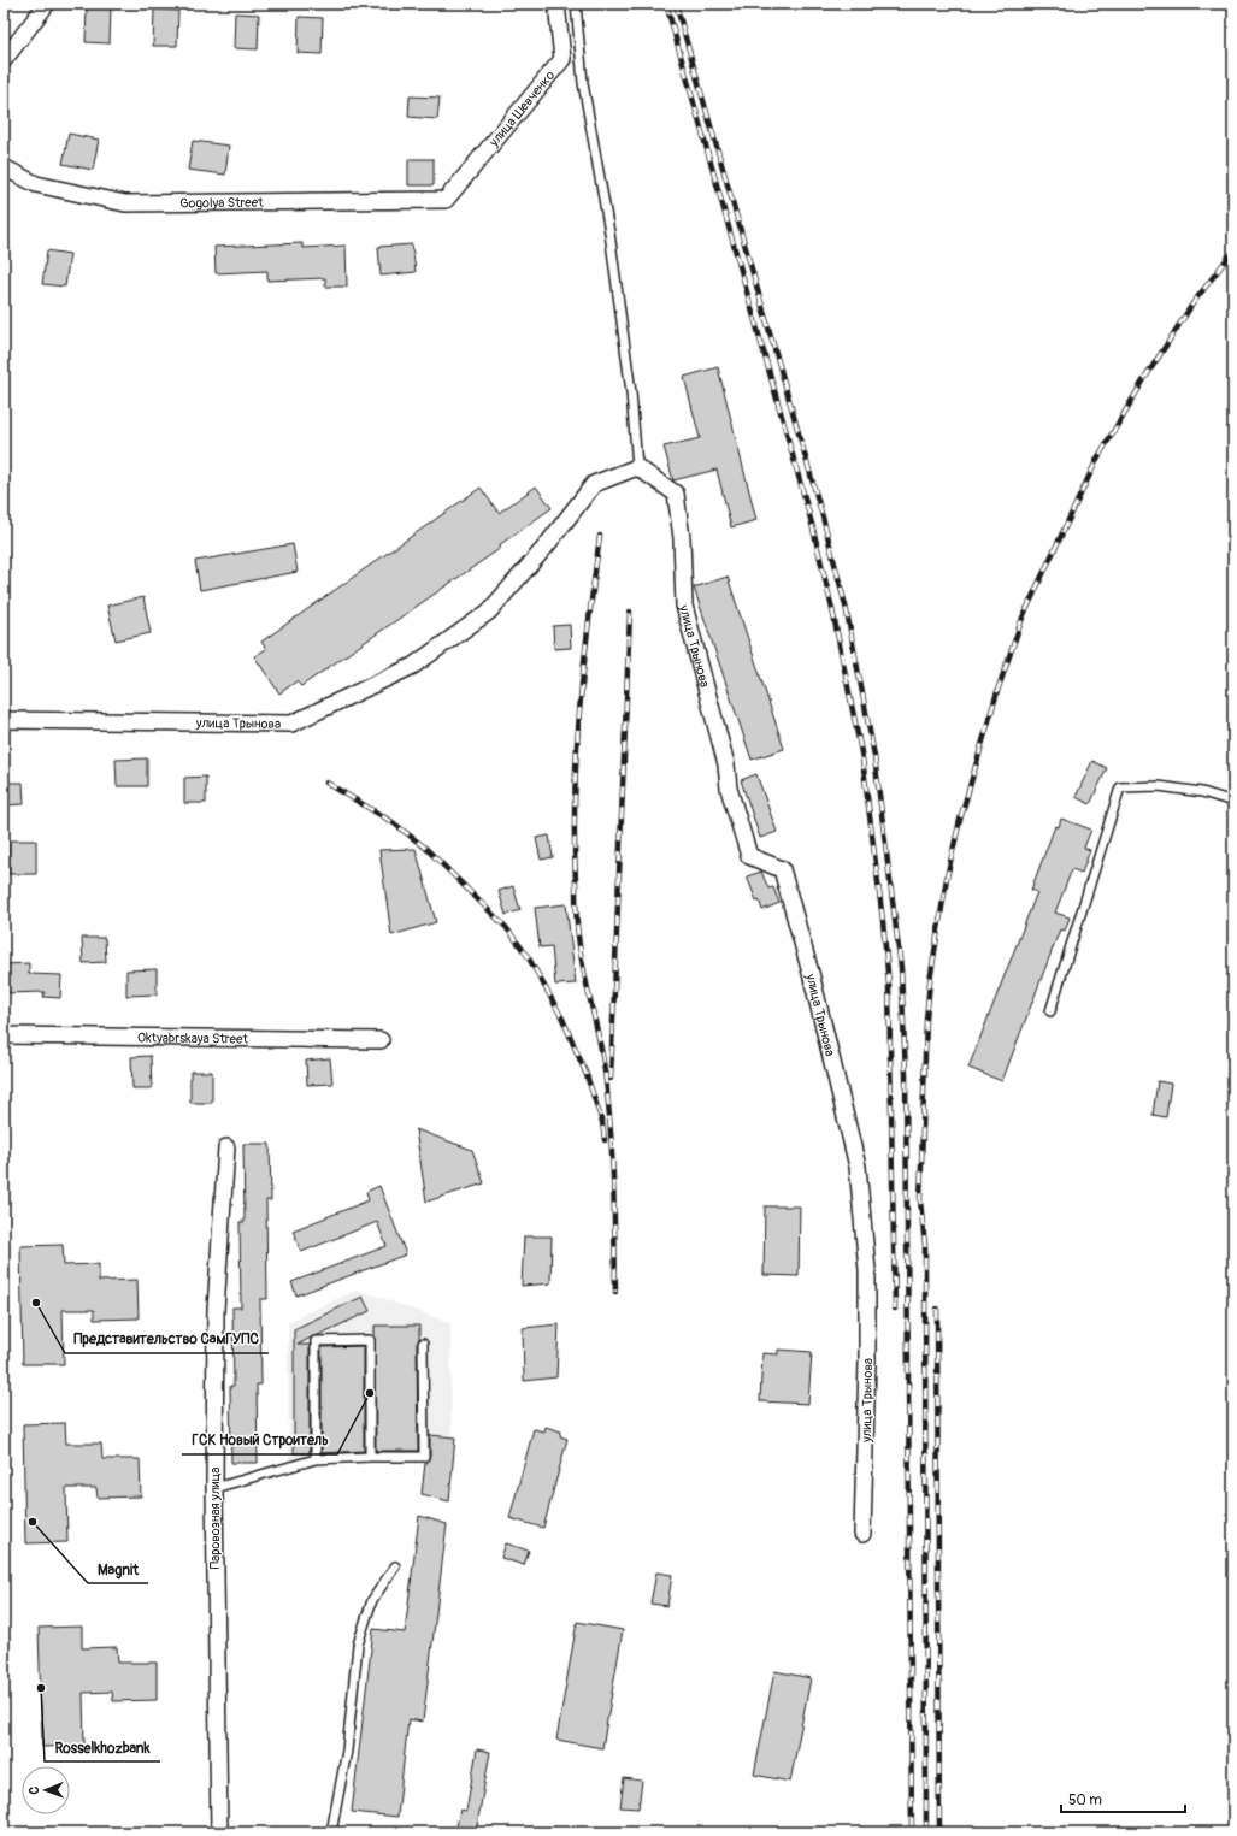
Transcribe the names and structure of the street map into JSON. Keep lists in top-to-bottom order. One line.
{"streets":{"street":["улица Шевченко","Gogolya Street","улица Трынова","Oktyabrskaya Street","Паровозная улица"]},"crossings":[["улица Шевченко","Gogolya Street"]],"places":["Представительство СамГУПС","ГСК Новый Строитель","Magnit","Rosselkhozbank"],"scale_bar":"50 m","north":"left"}
